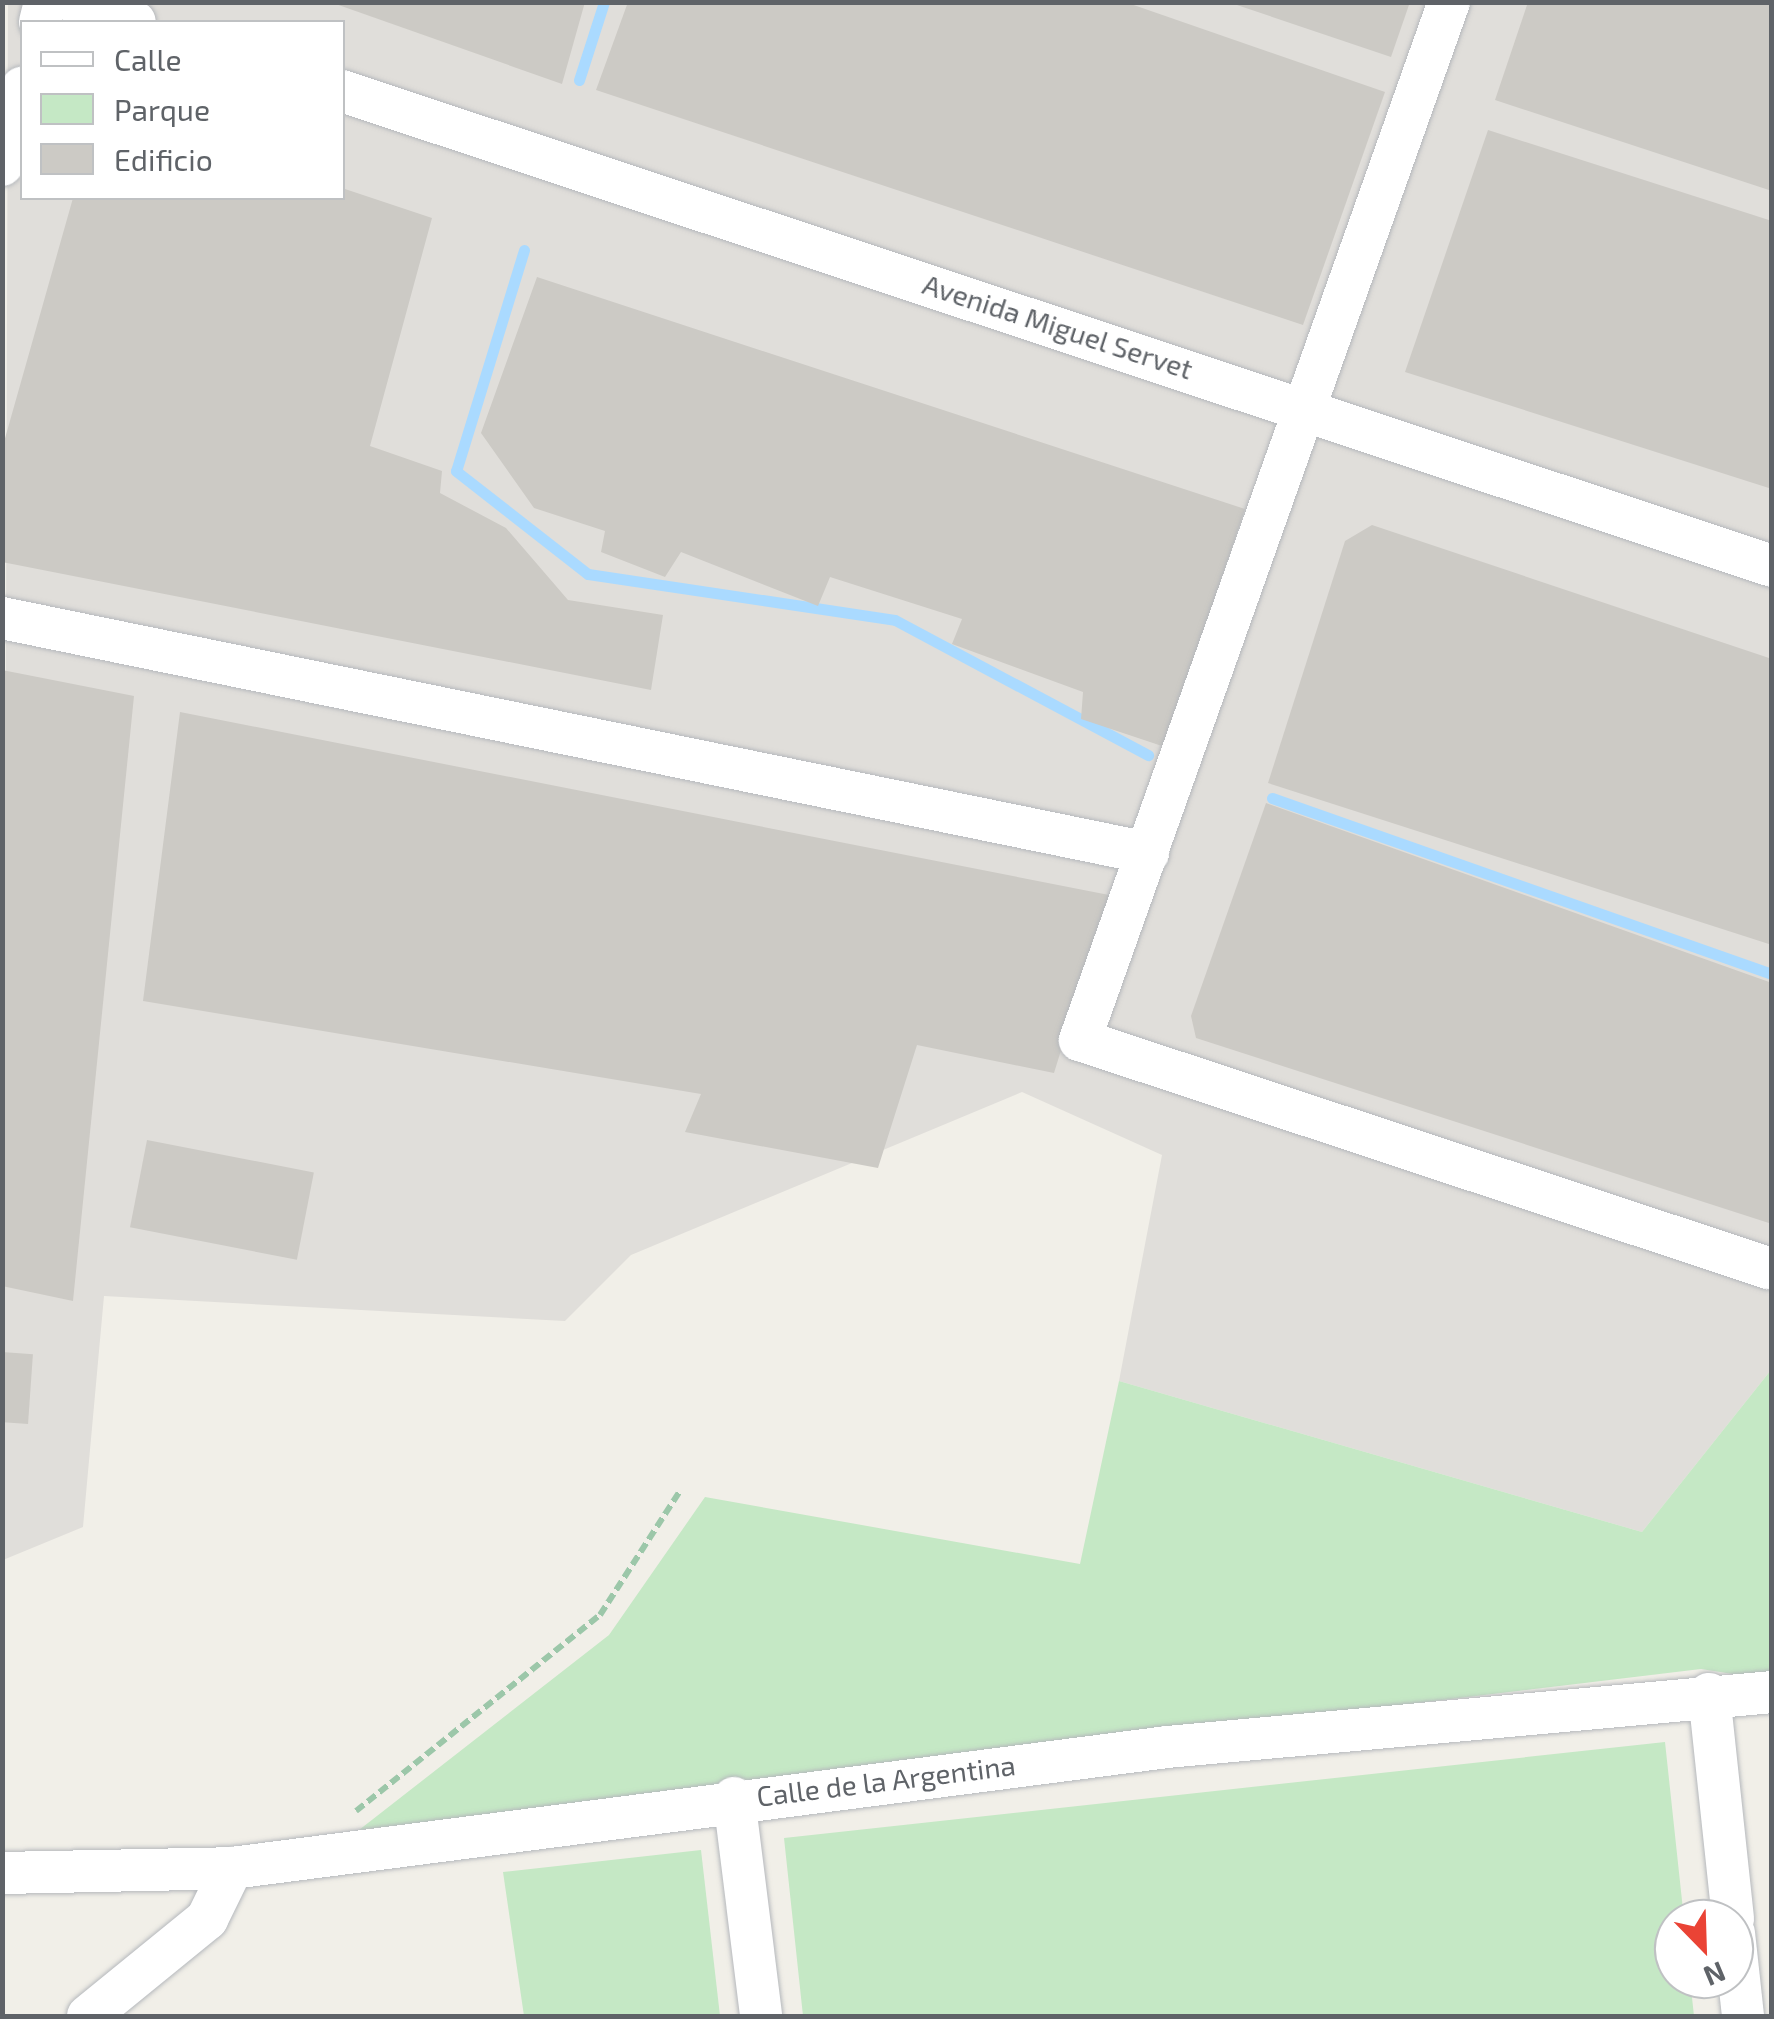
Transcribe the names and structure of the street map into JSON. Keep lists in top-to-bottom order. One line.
{"streets":{"street":["Avenida Miguel Servet","Calle de la Argentina"]},"legend":["Calle","Parque","Edificio"],"north":"bottom right"}
